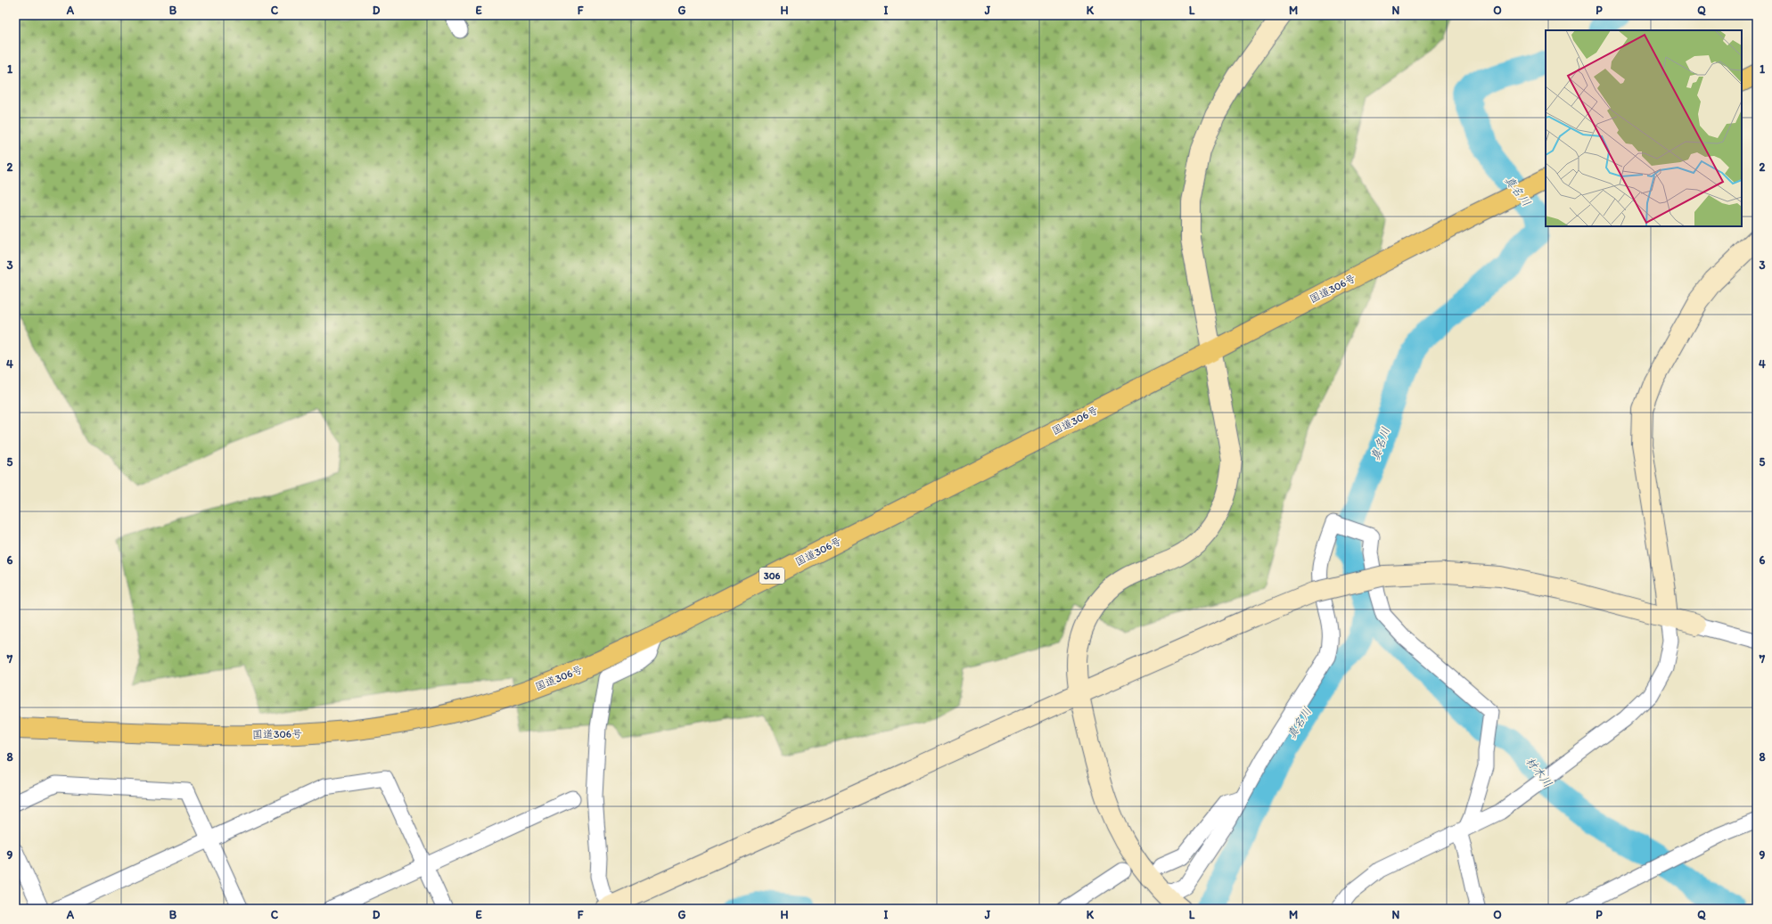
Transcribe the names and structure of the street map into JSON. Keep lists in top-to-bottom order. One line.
{"streets":{"highway":["国道306号","306"]},"water":["真名川","材木川"],"grid":{"columns":["A","B","C","D","E","F","G","H","I","J","K","L","M","N","O","P","Q"],"rows":["1","2","3","4","5","6","7","8","9"]}}
